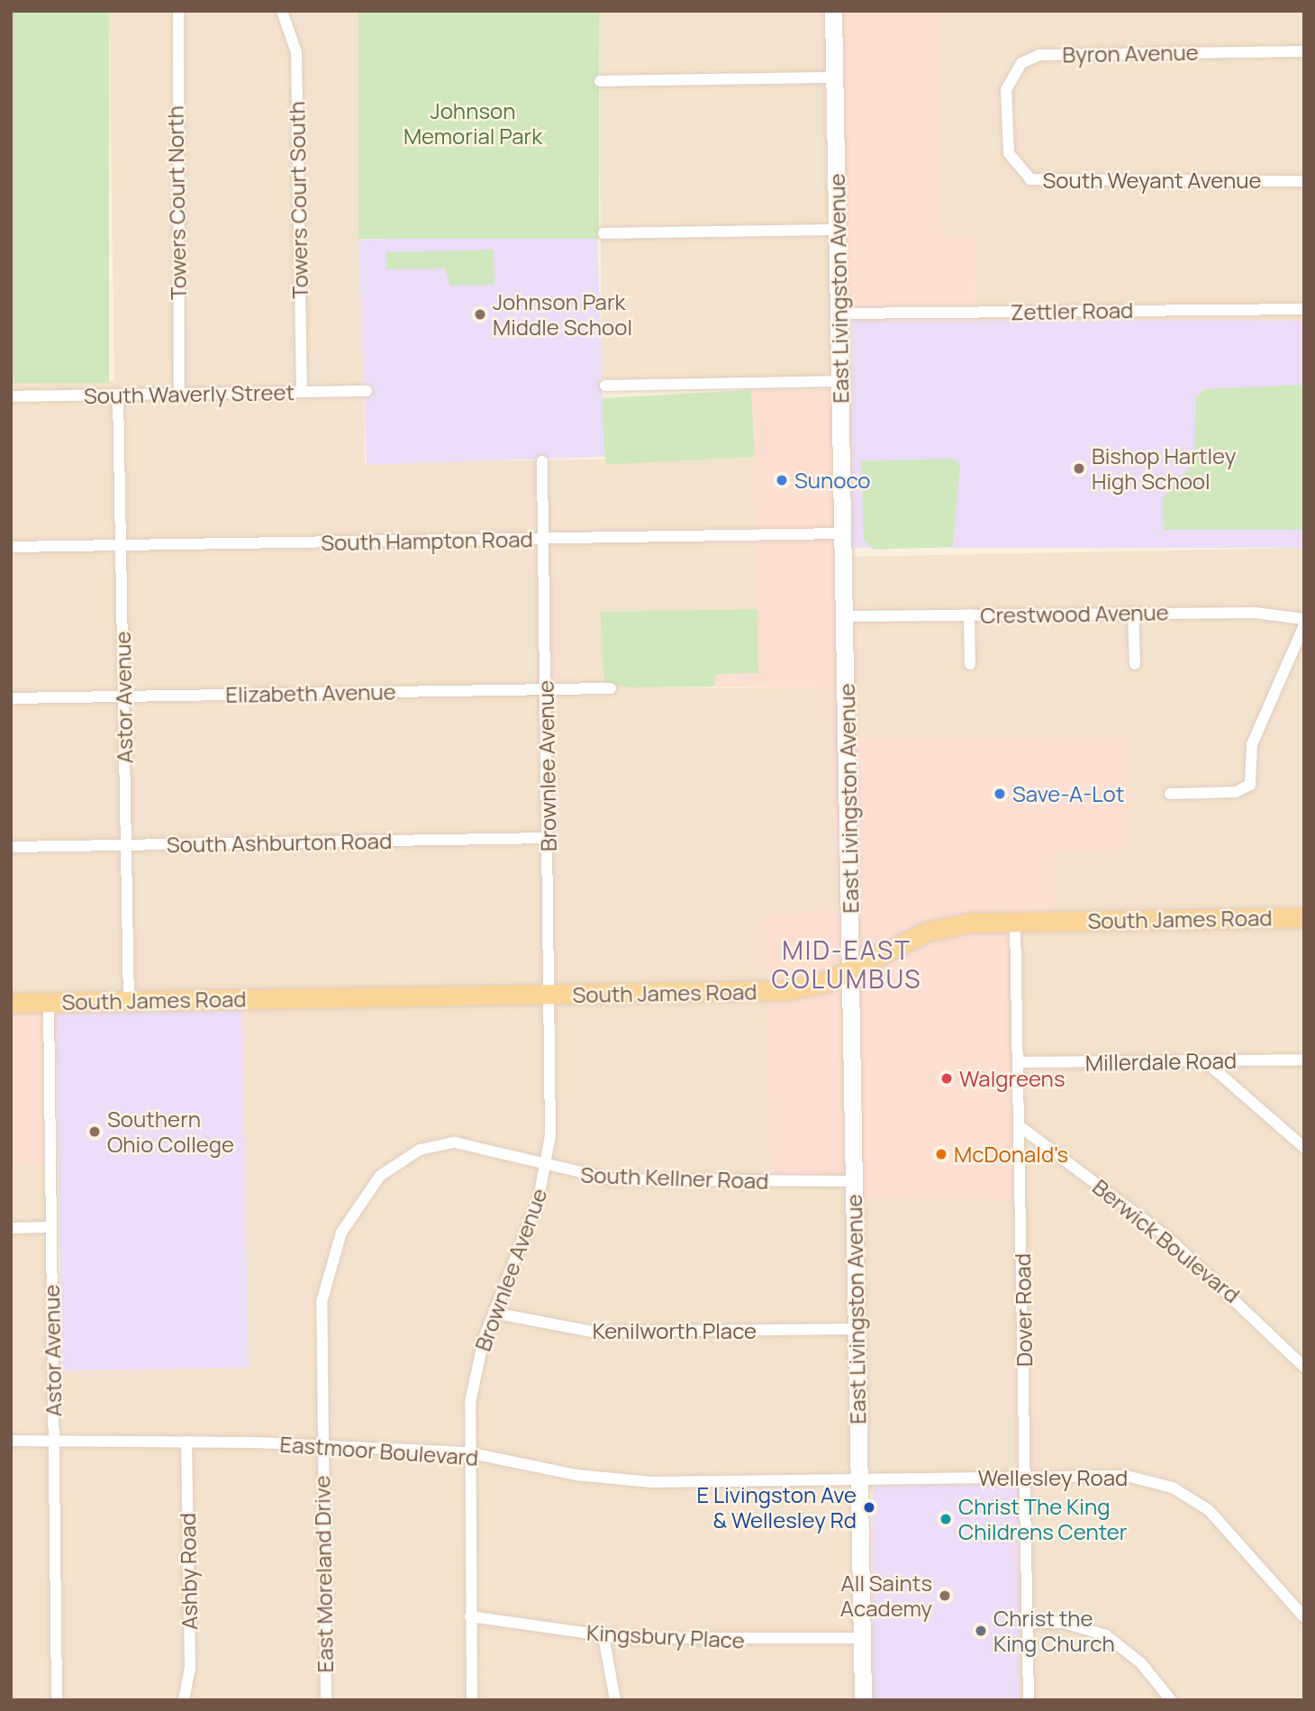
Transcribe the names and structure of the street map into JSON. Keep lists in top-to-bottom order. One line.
{"streets":{"main road":["East Livingston Avenue","South James Road"],"street":["Byron Avenue","South Weyant Avenue","Towers Court South","Towers Court North","Zettler Road","South Waverly Street","South Hampton Road","Crestwood Avenue","Elizabeth Avenue","Astor Avenue","Brownlee Avenue","South Ashburton Road","Millerdale Road","South Kellner Road","Berwick Boulevard","Dover Road","Kenilworth Place","Eastmoor Boulevard","Wellesley Road","Ashby Road","East Moreland Drive","Kingsbury Place"]},"crossings":[["Byron Avenue","South Weyant Avenue"],["Towers Court South","South Waverly Street"],["Towers Court North","South Waverly Street"],["East Livingston Avenue","Zettler Road"],["East Livingston Avenue","South Hampton Road"],["East Livingston Avenue","Crestwood Avenue"],["East Livingston Avenue","South James Road"],["East Livingston Avenue","South Kellner Road"],["East Livingston Avenue","Kenilworth Place"],["East Livingston Avenue","Eastmoor Boulevard"],["East Livingston Avenue","Wellesley Road"],["East Livingston Avenue","Kingsbury Place"],["South Waverly Street","Astor Avenue"],["South Hampton Road","Astor Avenue"],["South Hampton Road","Brownlee Avenue"],["Elizabeth Avenue","Astor Avenue"],["Elizabeth Avenue","Brownlee Avenue"],["Astor Avenue","South Ashburton Road"],["Astor Avenue","South James Road"],["Astor Avenue","Eastmoor Boulevard"],["Brownlee Avenue","South Ashburton Road"],["Brownlee Avenue","South James Road"],["Brownlee Avenue","South Kellner Road"],["Brownlee Avenue","Kenilworth Place"],["Brownlee Avenue","Eastmoor Boulevard"],["Brownlee Avenue","Kingsbury Place"],["South James Road","Dover Road"],["Millerdale Road","Dover Road"],["South Kellner Road","East Moreland Drive"],["Berwick Boulevard","Dover Road"],["Dover Road","Wellesley Road"],["Eastmoor Boulevard","Wellesley Road"],["Eastmoor Boulevard","Ashby Road"],["Eastmoor Boulevard","East Moreland Drive"]],"districts":["MID-EAST COLUMBUS"],"parks":["Johnson Memorial Park"],"places":["Johnson Park Middle School","Bishop Hartley High School","Sunoco","Save-A-Lot","Walgreens","Southern Ohio College","McDonald's","E Livingston Ave & Wellesley Rd","Christ The King Childrens Center","All Saints Academy","Christ the King Church"]}
